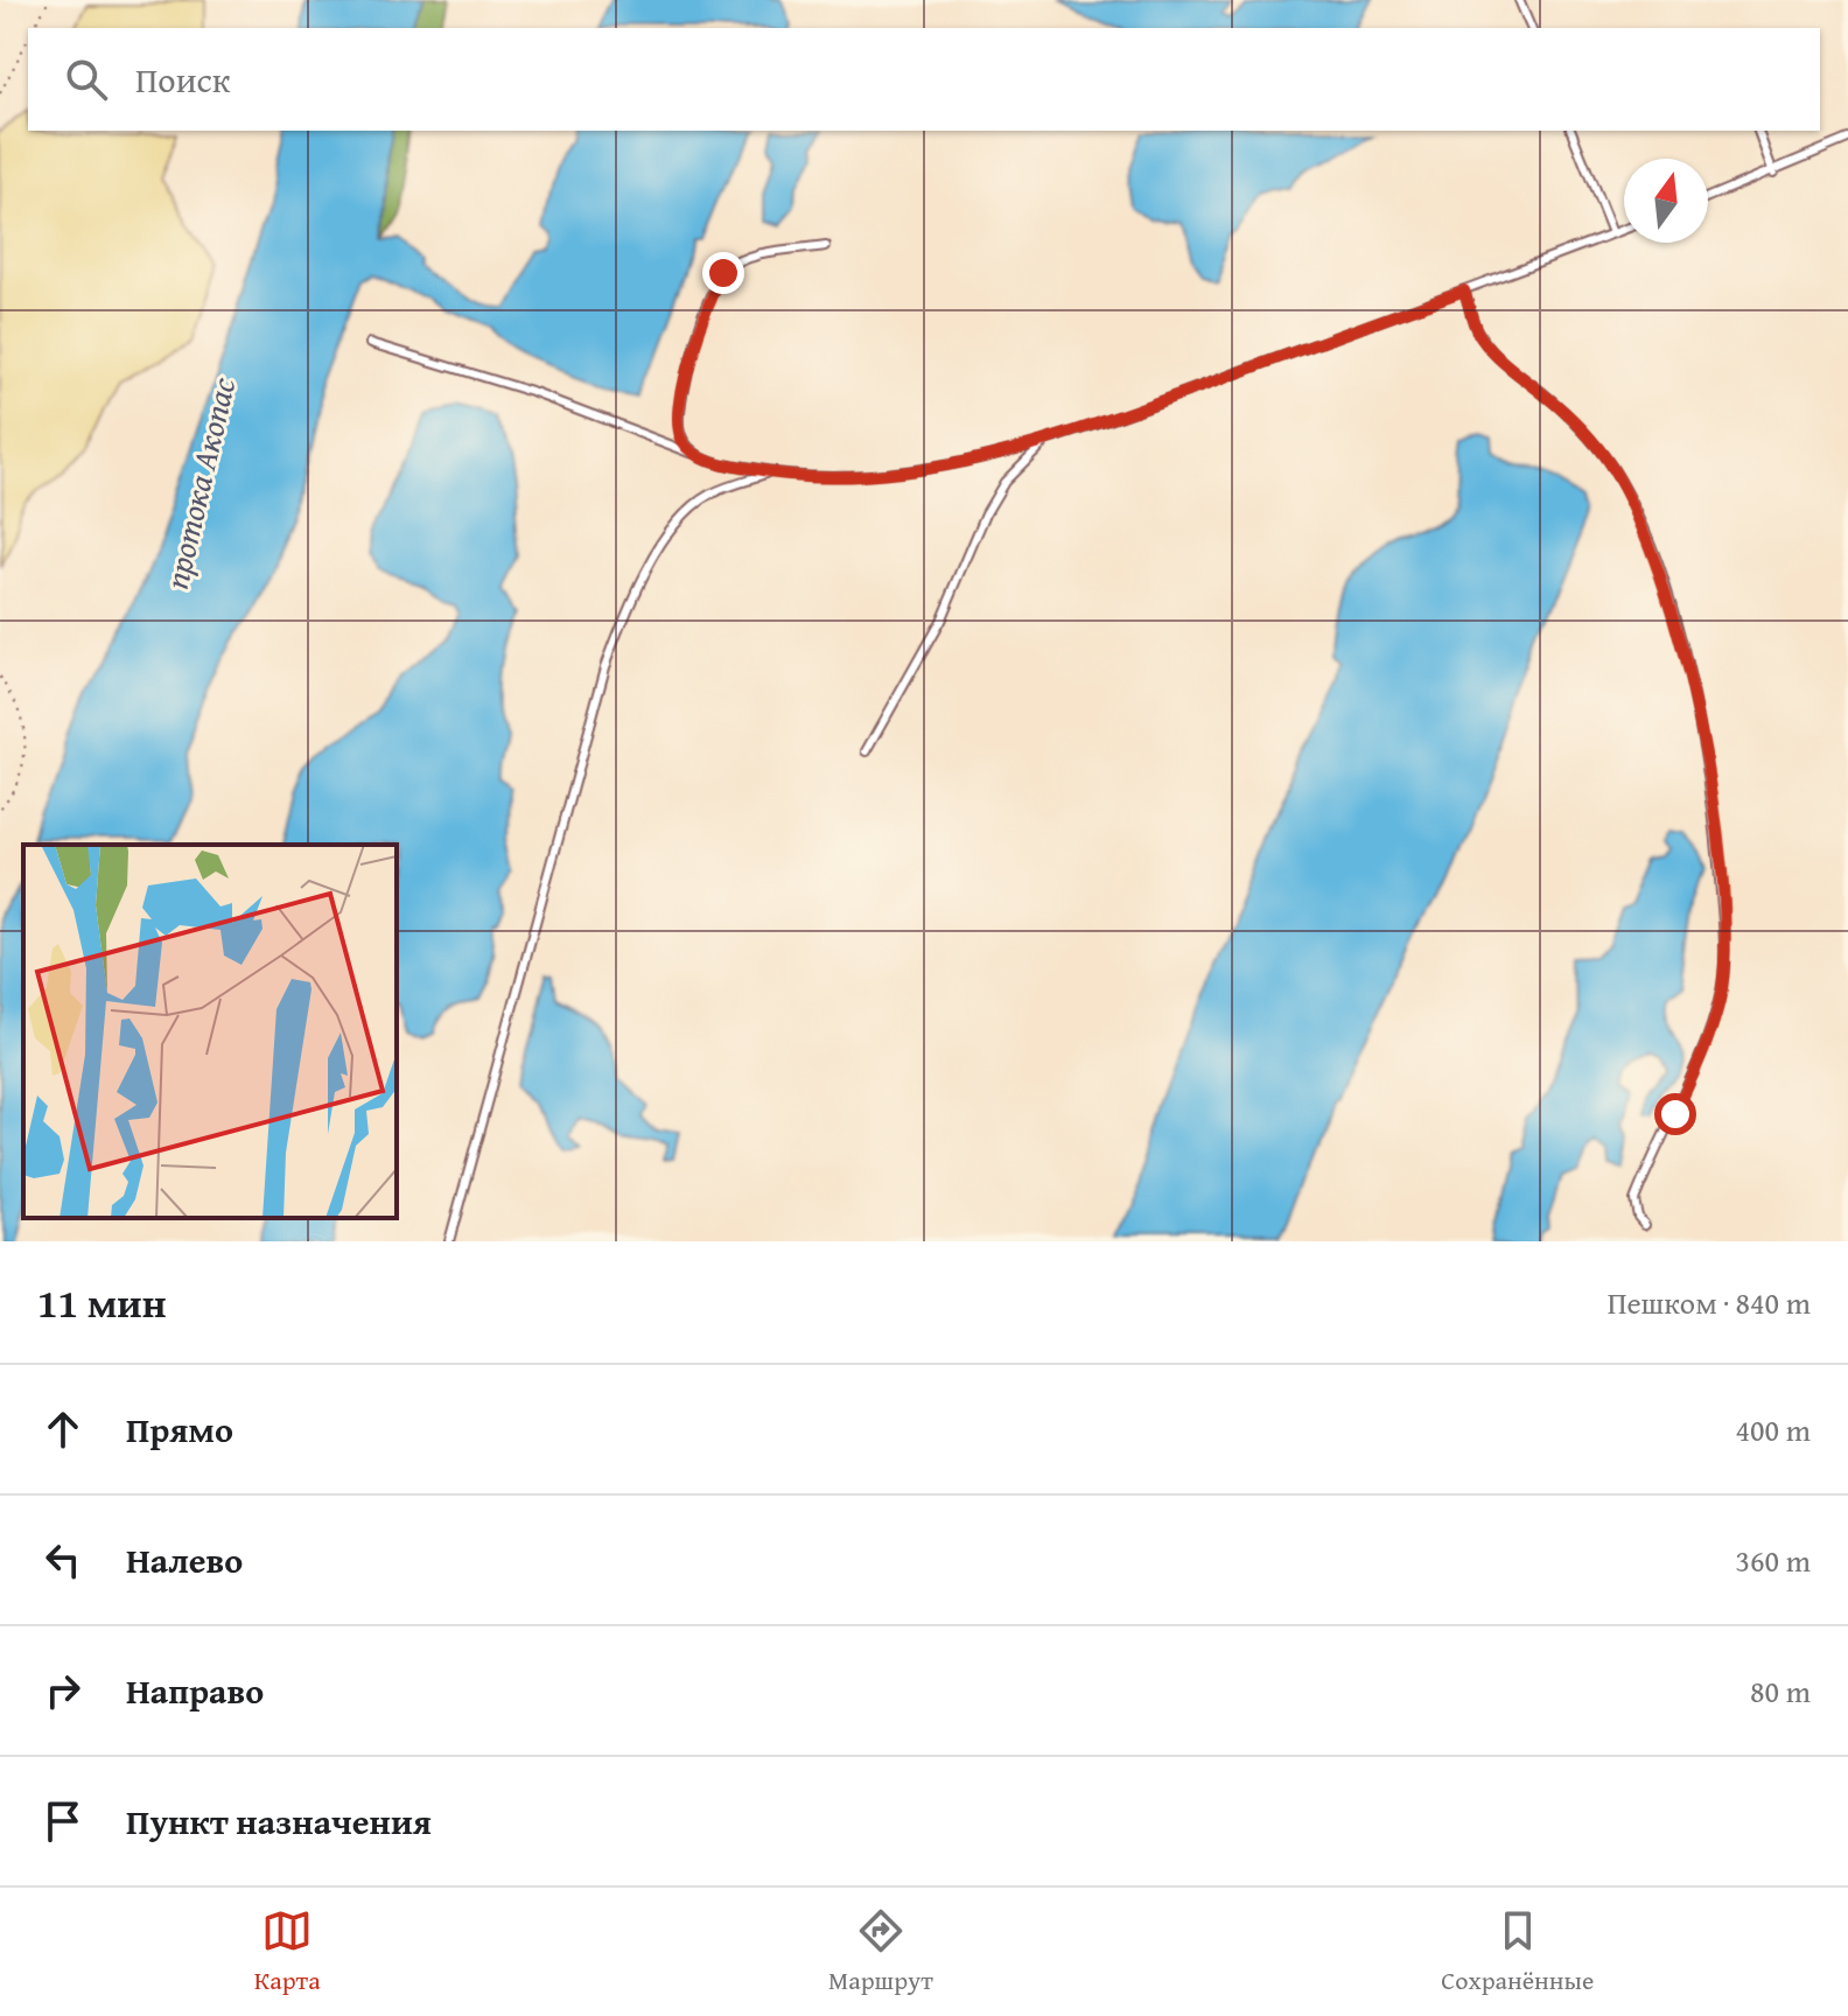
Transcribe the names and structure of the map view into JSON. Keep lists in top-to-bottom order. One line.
{"water":["протока Акопас"],"north":"top","page":{"search":"Поиск","heading":["11 мин","Пешком · 840 m"],"list":[["Прямо","400 m"],["Налево","360 m"],["Направо","80 m"],"Пункт назначения"],"nav":["Карта","Маршрут","Сохранённые"]}}
